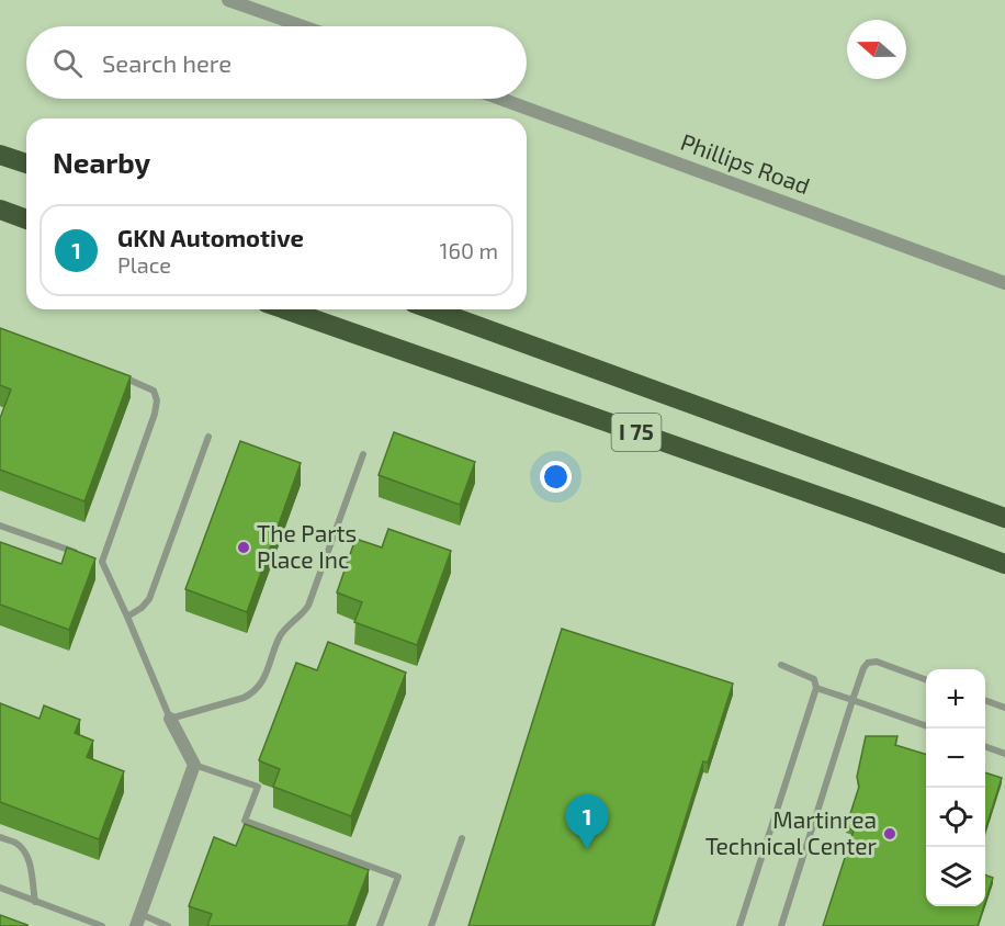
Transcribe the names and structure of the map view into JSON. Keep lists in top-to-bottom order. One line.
{"streets":{"highway":["I 75"],"street":["Phillips Road"]},"places":["The Parts Place Inc","Martinrea Technical Center"],"north":"left","page":{"search":"Search here","heading":"Nearby","list":[{"mark":"1","name":"GKN Automotive","note":"Place","value":"160 m"}],"map_buttons":["+","−"],"pins":"1"}}
